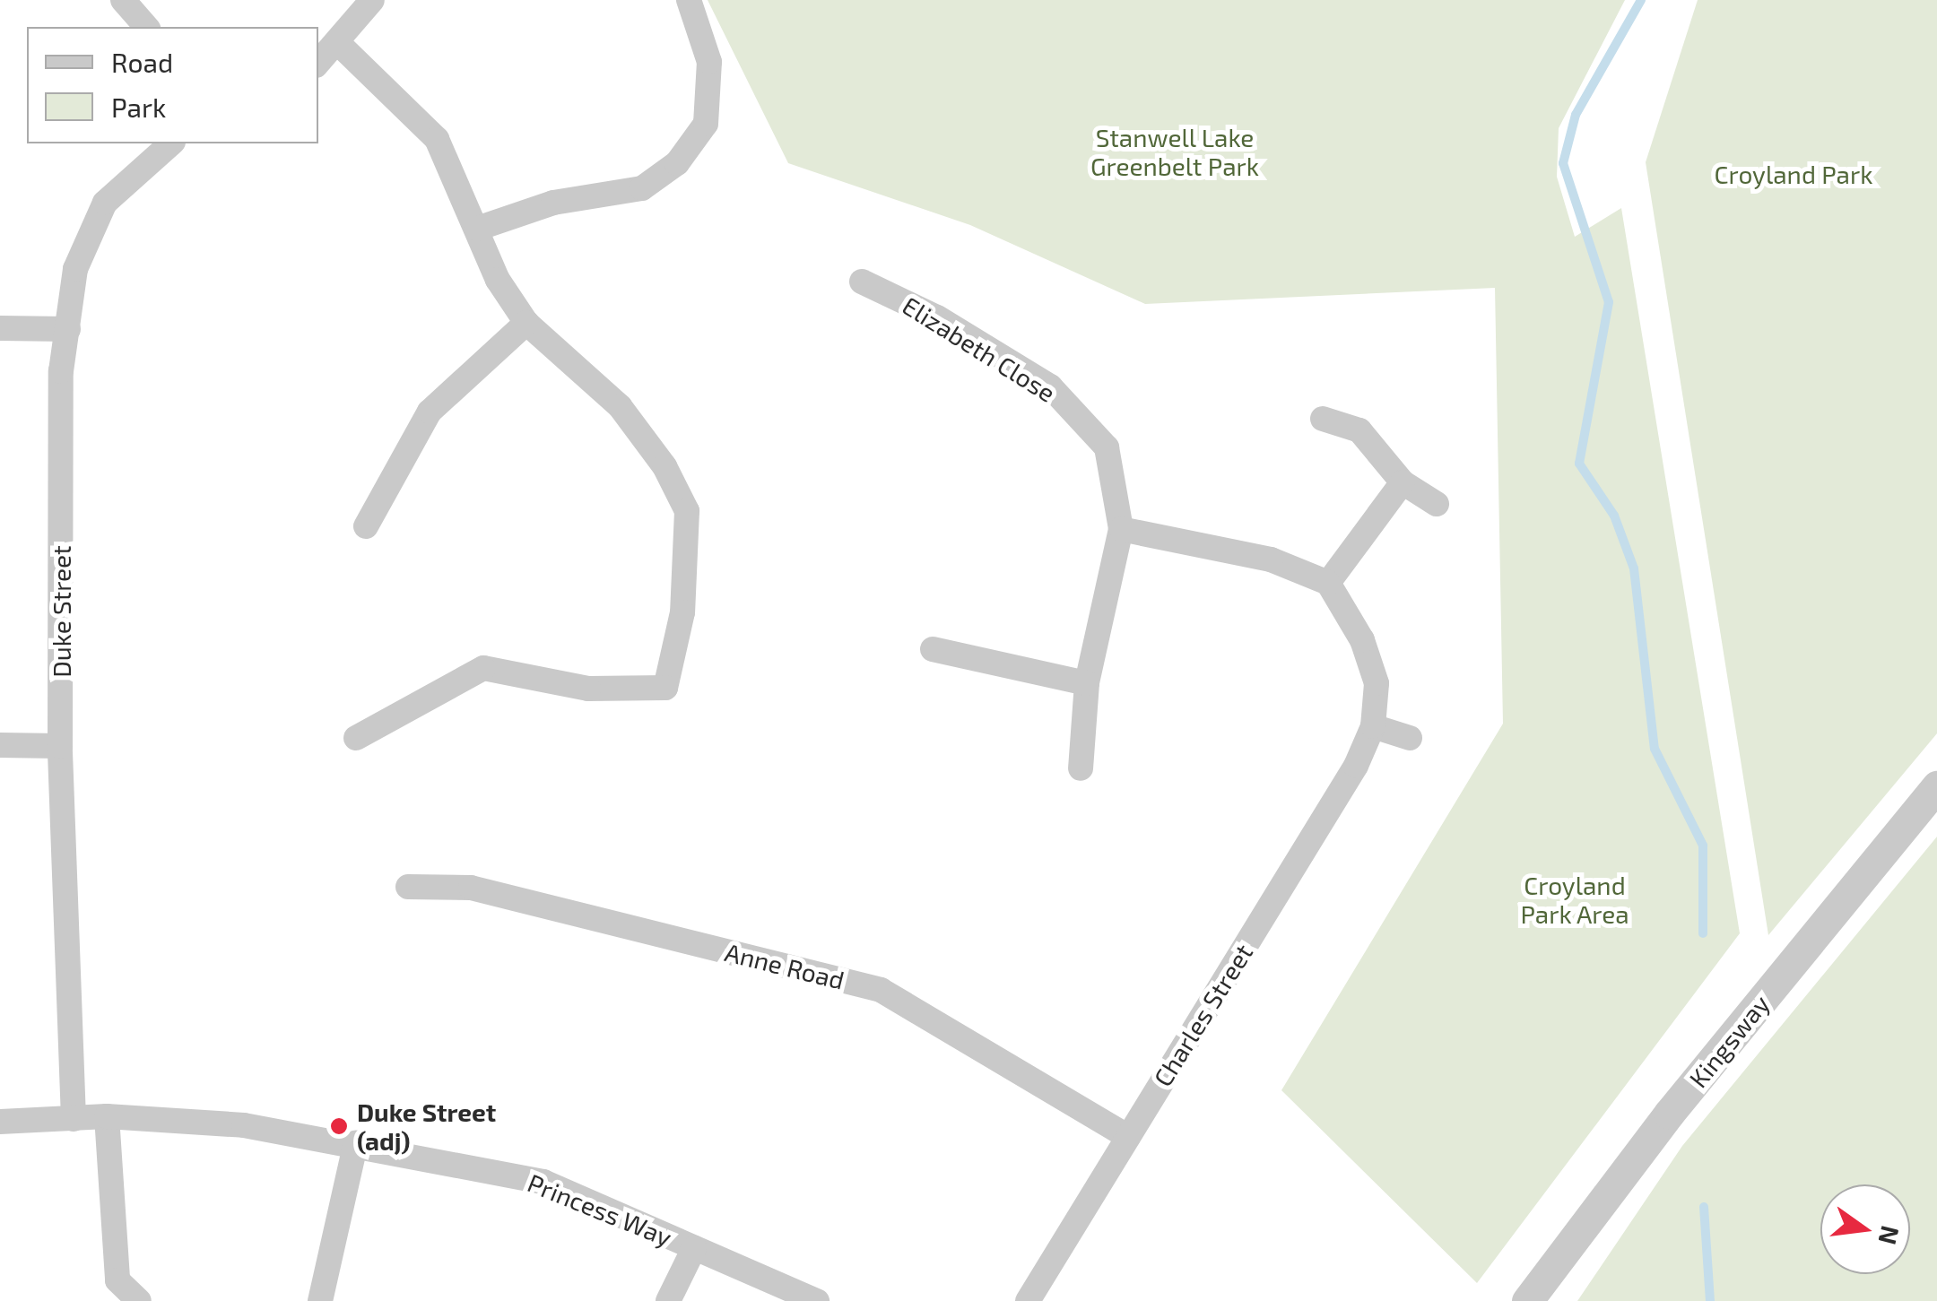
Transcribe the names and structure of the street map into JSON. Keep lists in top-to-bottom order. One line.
{"streets":{"street":["Elizabeth Close","Duke Street","Anne Road","Charles Street","Kingsway","Princess Way"]},"crossings":[["Duke Street","Princess Way"],["Anne Road","Charles Street"]],"parks":["Stanwell Lake Greenbelt Park","Croyland Park","Croyland Park Area"],"places":["Duke Street (adj)"],"legend":["Road","Park"],"north":"right"}
